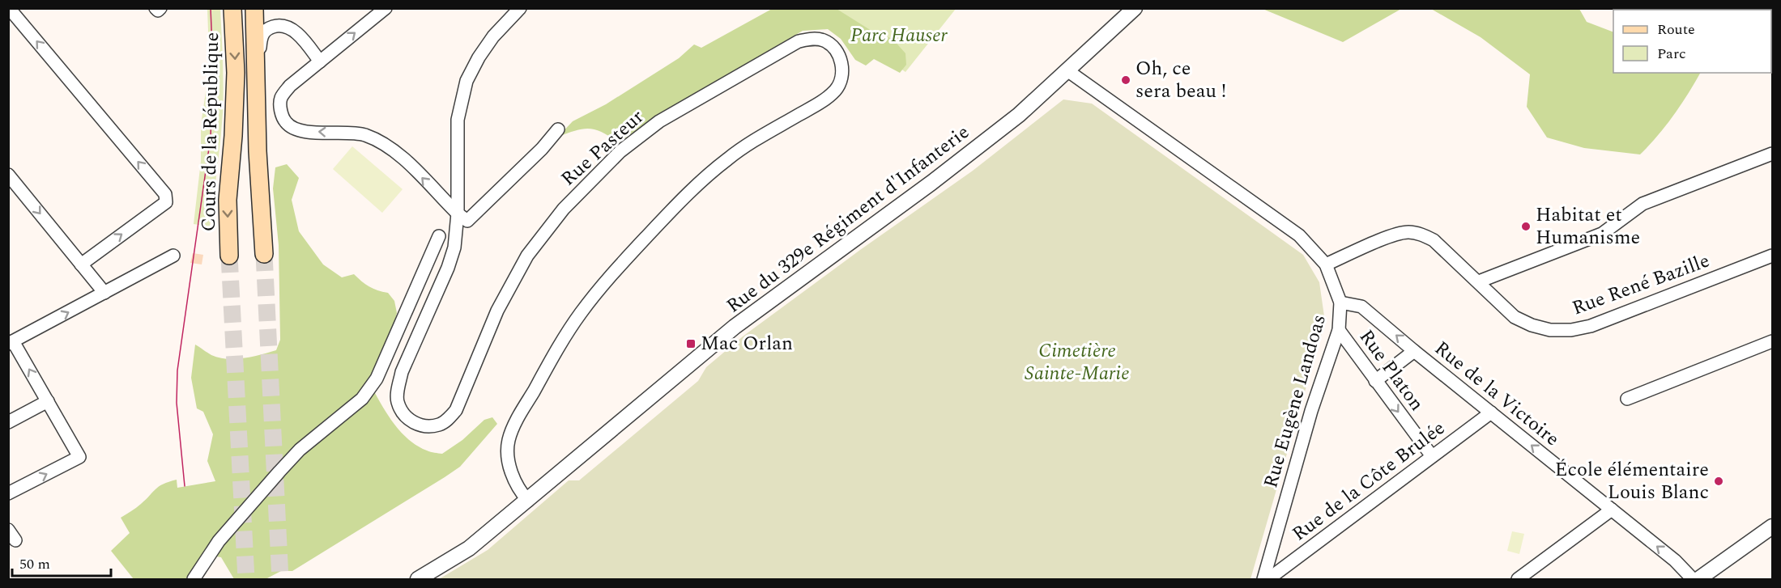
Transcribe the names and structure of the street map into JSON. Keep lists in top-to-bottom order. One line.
{"streets":{"main road":["Cours de la République"],"street":["Rue Pasteur","Rue du 329e Régiment d'Infanterie","Rue René Bazille","Rue Platon","Rue de la Victoire","Rue Eugène Landoas","Rue de la Côte Brulée"]},"crossings":[["Rue Pasteur","Rue du 329e Régiment d'Infanterie"],["Rue du 329e Régiment d'Infanterie","Rue Eugène Landoas"],["Rue René Bazille","Rue Eugène Landoas"],["Rue Platon","Rue Eugène Landoas"],["Rue Platon","Rue de la Côte Brulée"],["Rue de la Victoire","Rue Eugène Landoas"],["Rue de la Victoire","Rue de la Côte Brulée"]],"one_way":["Rue Platon","Rue de la Victoire"],"parks":["Parc Hauser","Cimetière Sainte-Marie"],"places":{"other":["Oh, ce sera beau !","Habitat et Humanisme","École élémentaire Louis Blanc"],"transit":["Mac Orlan"]},"legend":["Route","Parc"],"scale_bar":"50 m"}
